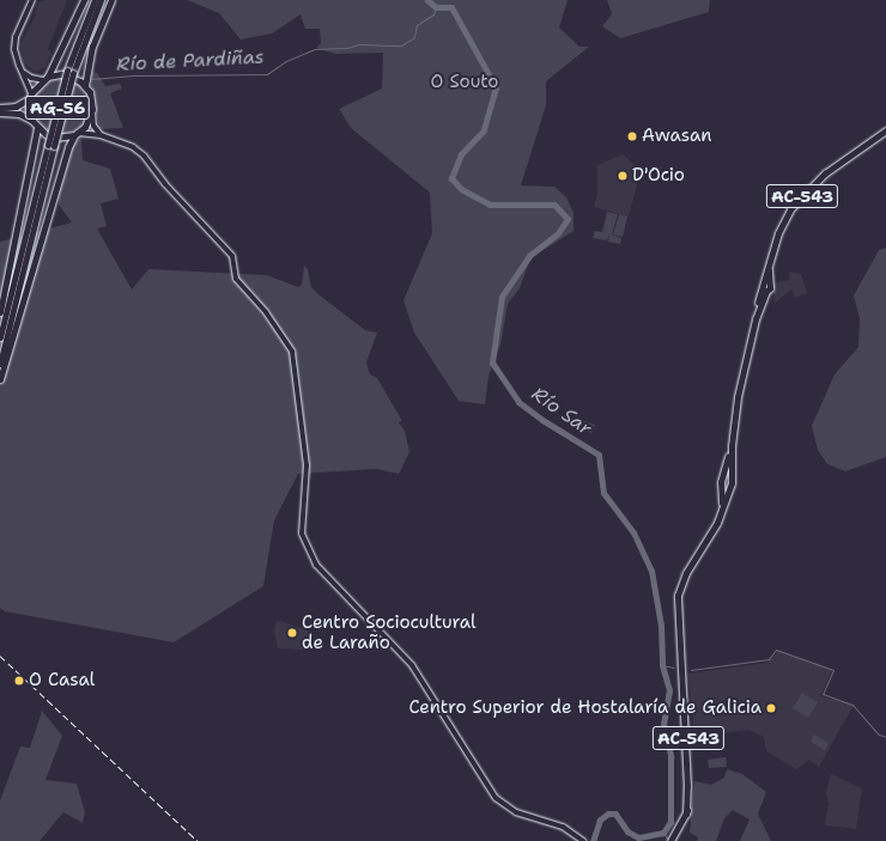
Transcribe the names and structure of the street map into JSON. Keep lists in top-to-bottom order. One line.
{"streets":{"highway":["AG-56"],"main road":["AC-543"]},"water":["Río de Pardiñas","Río Sar"],"parks":["O Souto"],"places":["Awasan","D'Ocio","Centro Sociocultural de Laraño","O Casal","Centro Superior de Hostalaría de Galicia"]}
